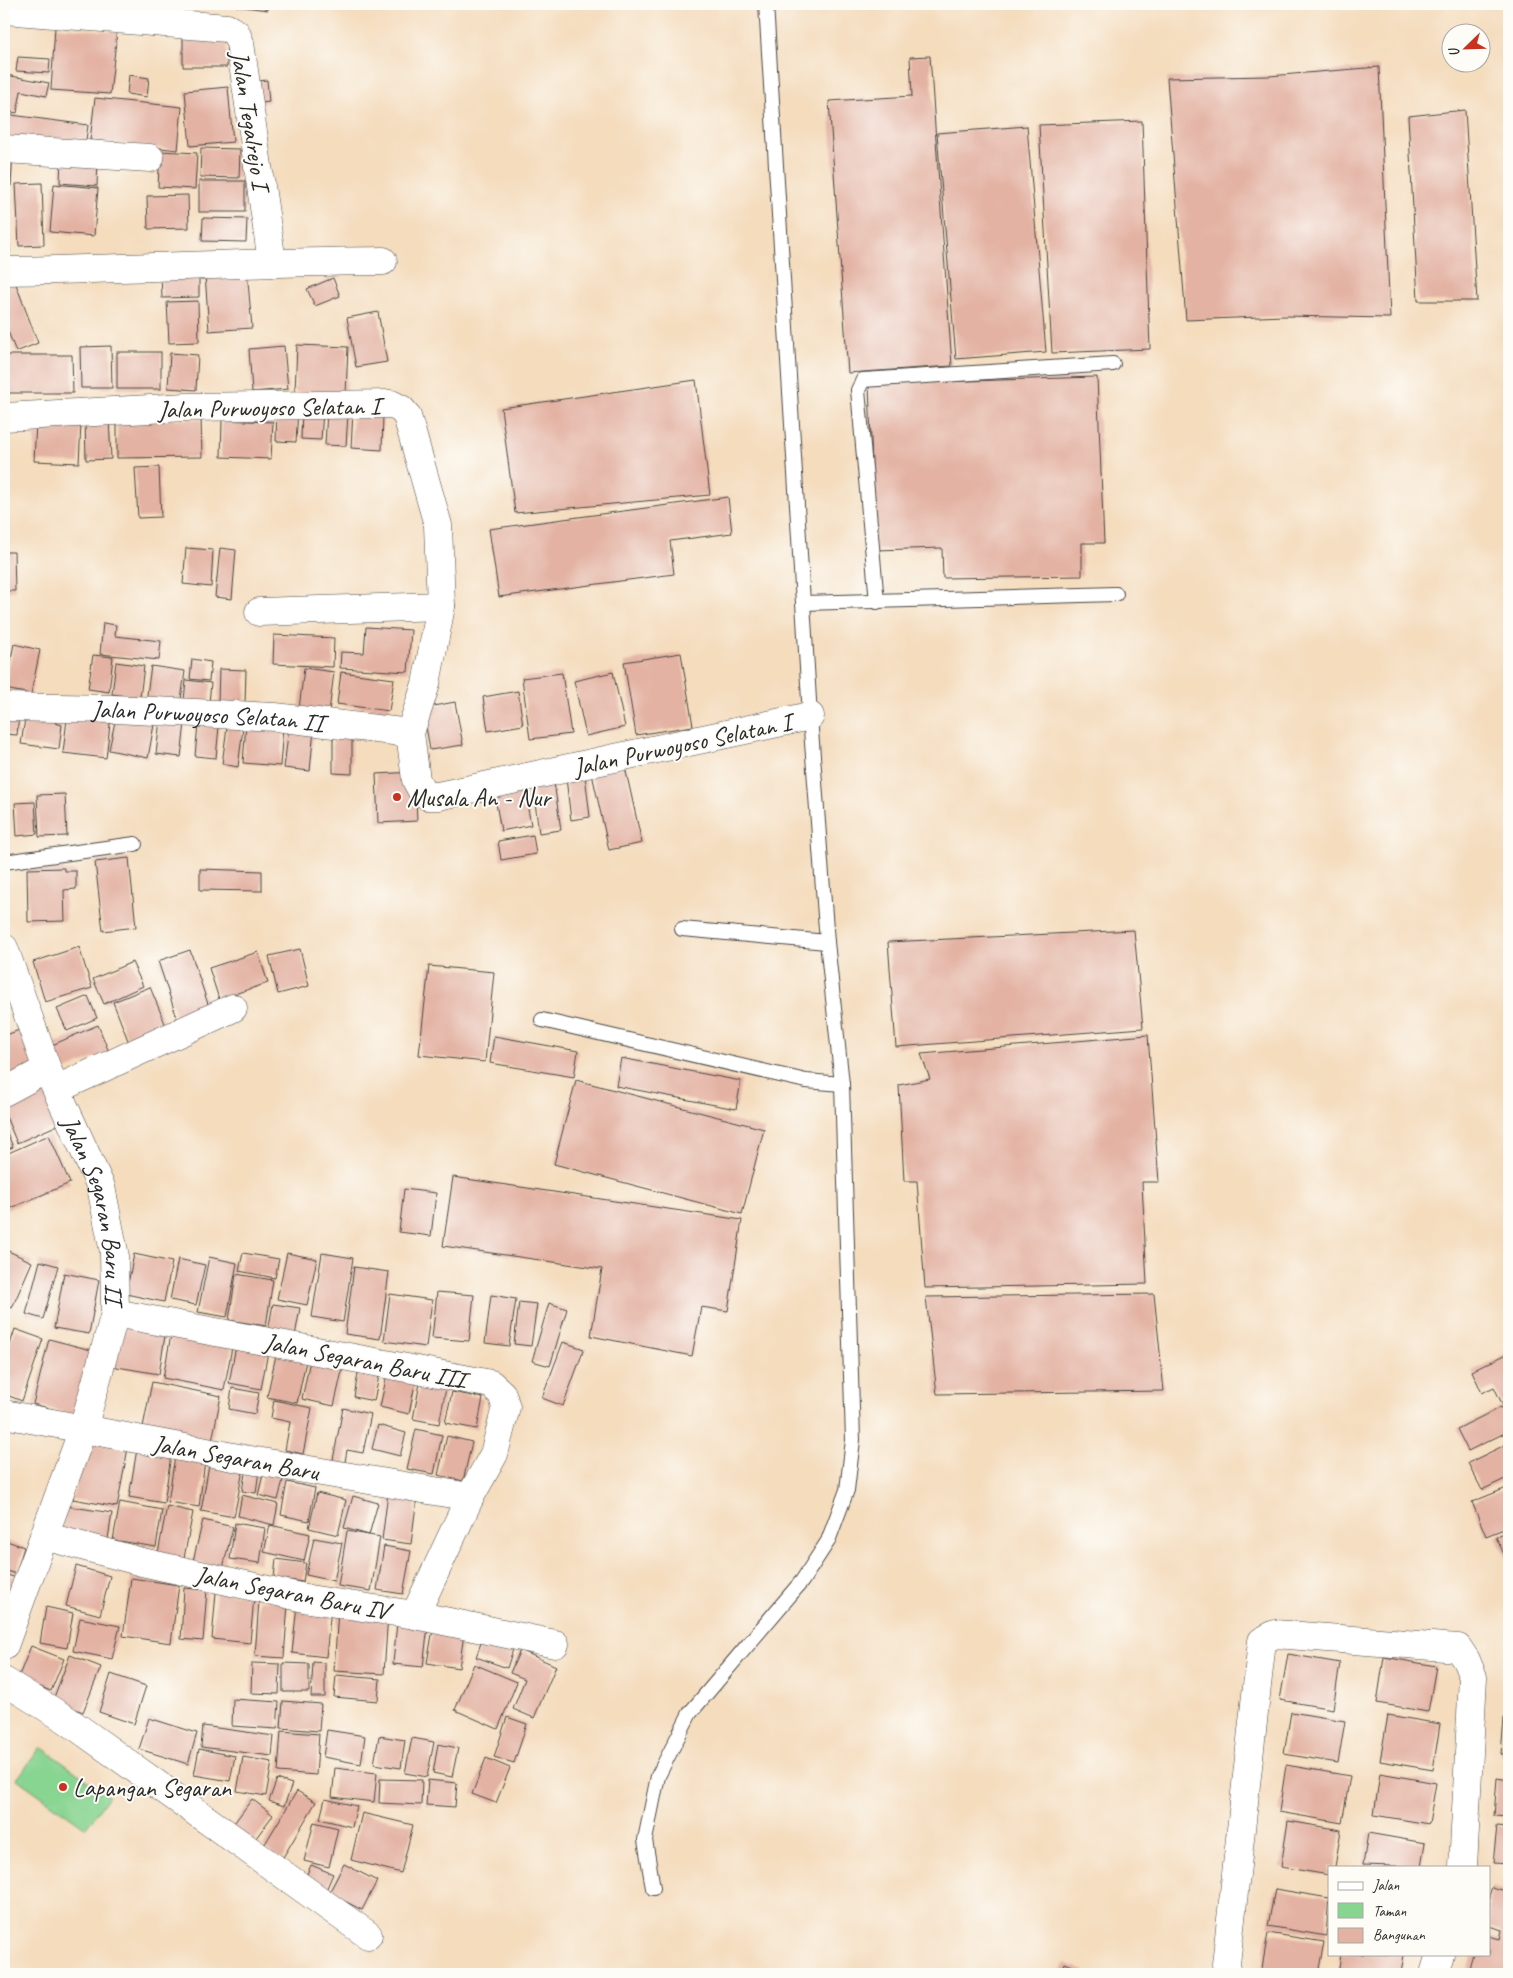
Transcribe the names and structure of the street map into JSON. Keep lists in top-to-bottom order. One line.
{"streets":{"street":["Jalan Tegalrejo I","Jalan Purwoyoso Selatan I","Jalan Purwoyoso Selatan II","Jalan Segaran Baru II","Jalan Segaran Baru III","Jalan Segaran Baru","Jalan Segaran Baru IV"]},"crossings":[["Jalan Purwoyoso Selatan I","Jalan Purwoyoso Selatan II"],["Jalan Segaran Baru II","Jalan Segaran Baru III"],["Jalan Segaran Baru II","Jalan Segaran Baru"],["Jalan Segaran Baru II","Jalan Segaran Baru IV"],["Jalan Segaran Baru III","Jalan Segaran Baru"],["Jalan Segaran Baru III","Jalan Segaran Baru IV"],["Jalan Segaran Baru","Jalan Segaran Baru IV"]],"places":["Musala An - Nur","Lapangan Segaran"],"legend":["Jalan","Taman","Bangunan"],"north":"bottom left"}
